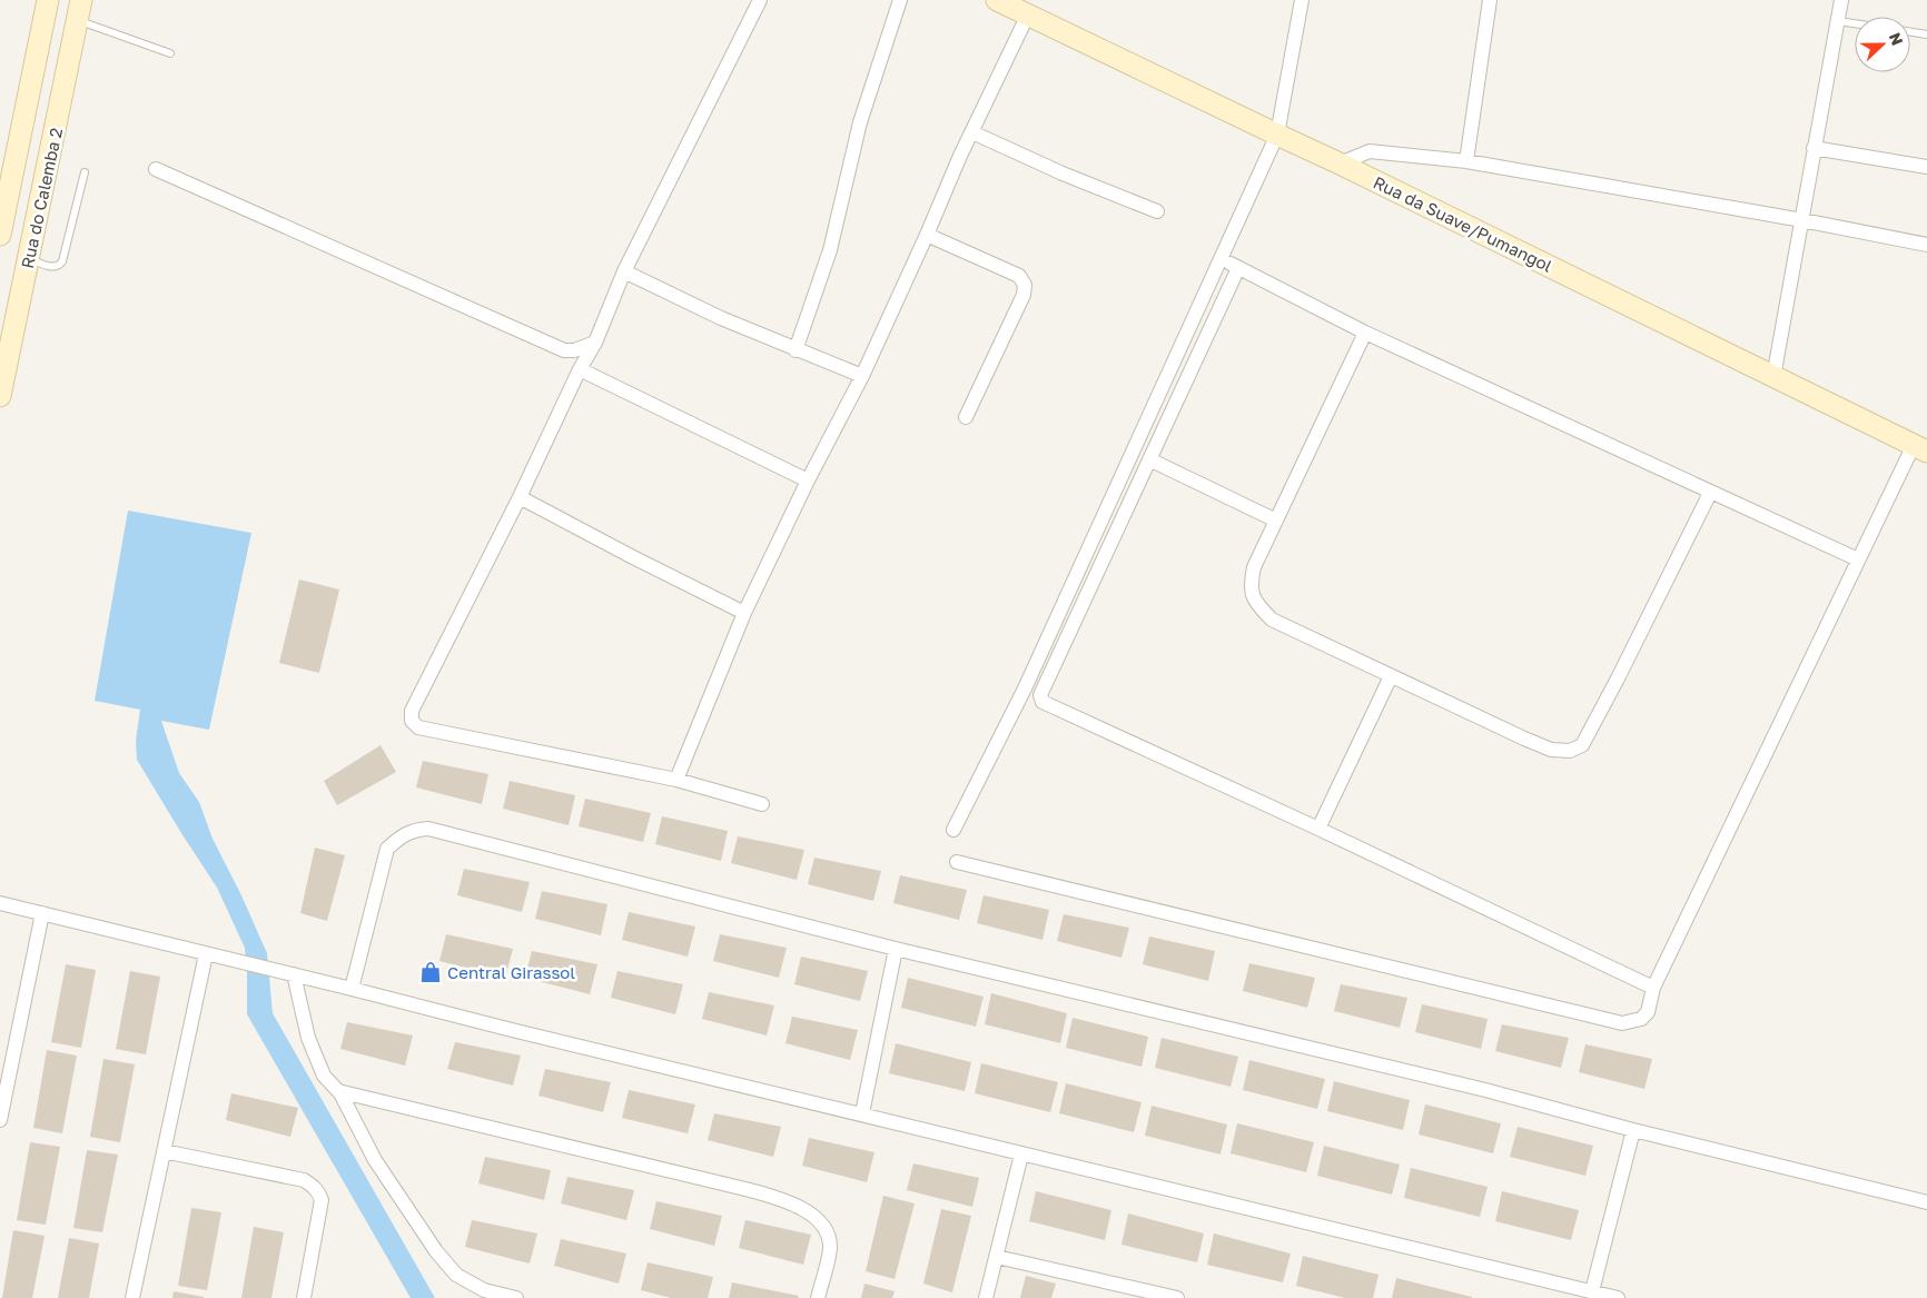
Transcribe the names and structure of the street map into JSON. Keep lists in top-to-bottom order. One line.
{"streets":{"street":["Rua do Calemba 2","Rua da Suave/Pumangol"]},"places":{"shop":["Central Girassol"]},"north":"right"}
